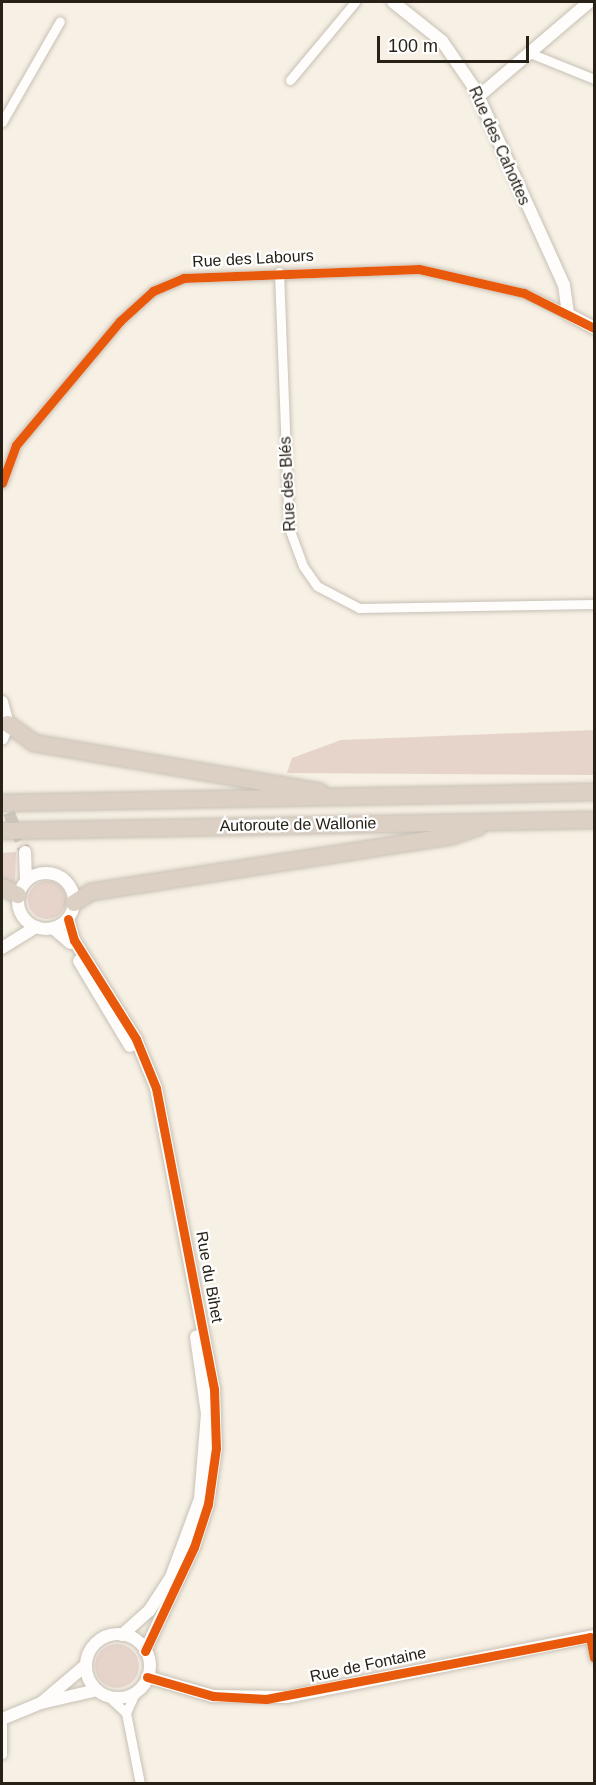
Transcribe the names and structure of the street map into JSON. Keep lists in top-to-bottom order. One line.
{"streets":{"highway":["Autoroute de Wallonie"],"street":["Rue des Cahottes","Rue des Labours","Rue des Blés","Rue du Bihet","Rue de Fontaine"]},"crossings":[["Rue des Cahottes","Rue des Labours"],["Rue des Labours","Rue des Blés"],["Rue du Bihet","Rue de Fontaine"]],"scale_bar":"100 m"}
